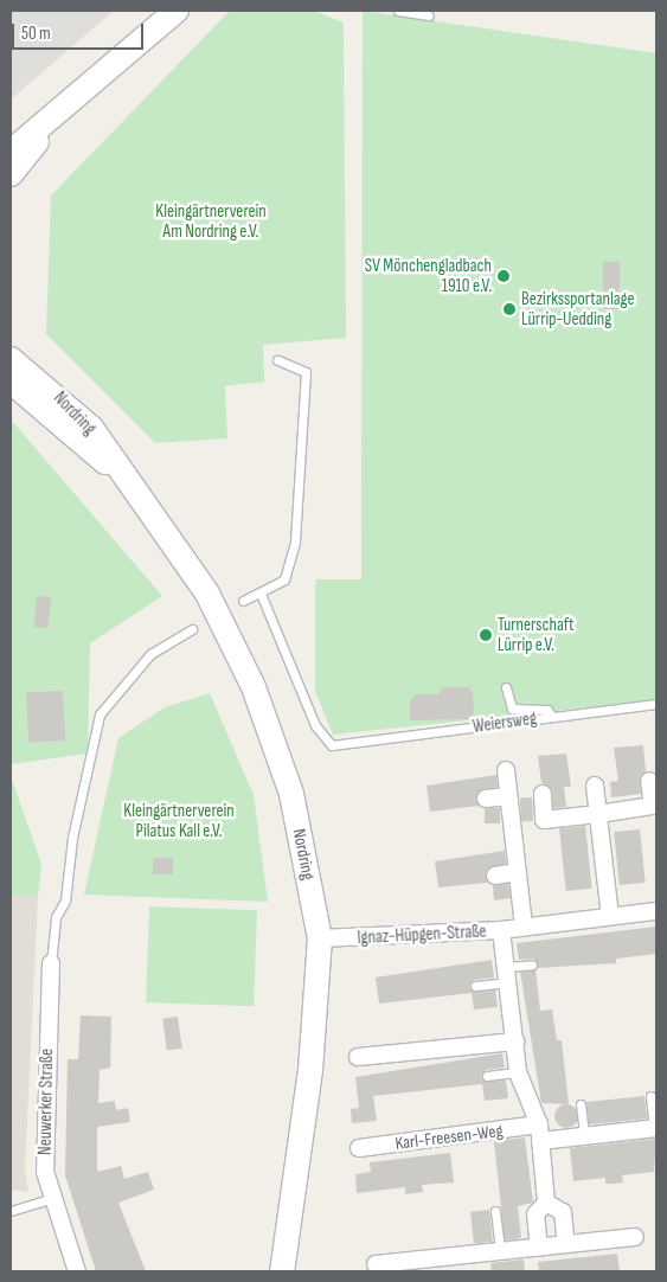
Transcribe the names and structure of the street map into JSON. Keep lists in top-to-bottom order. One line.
{"streets":{"main road":["Nordring"],"street":["Ignaz-Hüpgen-Straße","Neuwerker Straße","Karl-Freesen-Weg"],"lane":["Weiersweg"]},"crossings":[["Nordring","Ignaz-Hüpgen-Straße"]],"parks":["Kleingärtnerverein Am Nordring e.V.","Kleingärtnerverein Pilatus Kall e.V."],"places":["SV Mönchengladbach 1910 e.V.","Bezirkssportanlage Lürrip-Uedding","Turnerschaft Lürrip e.V."],"scale_bar":"50 m"}
